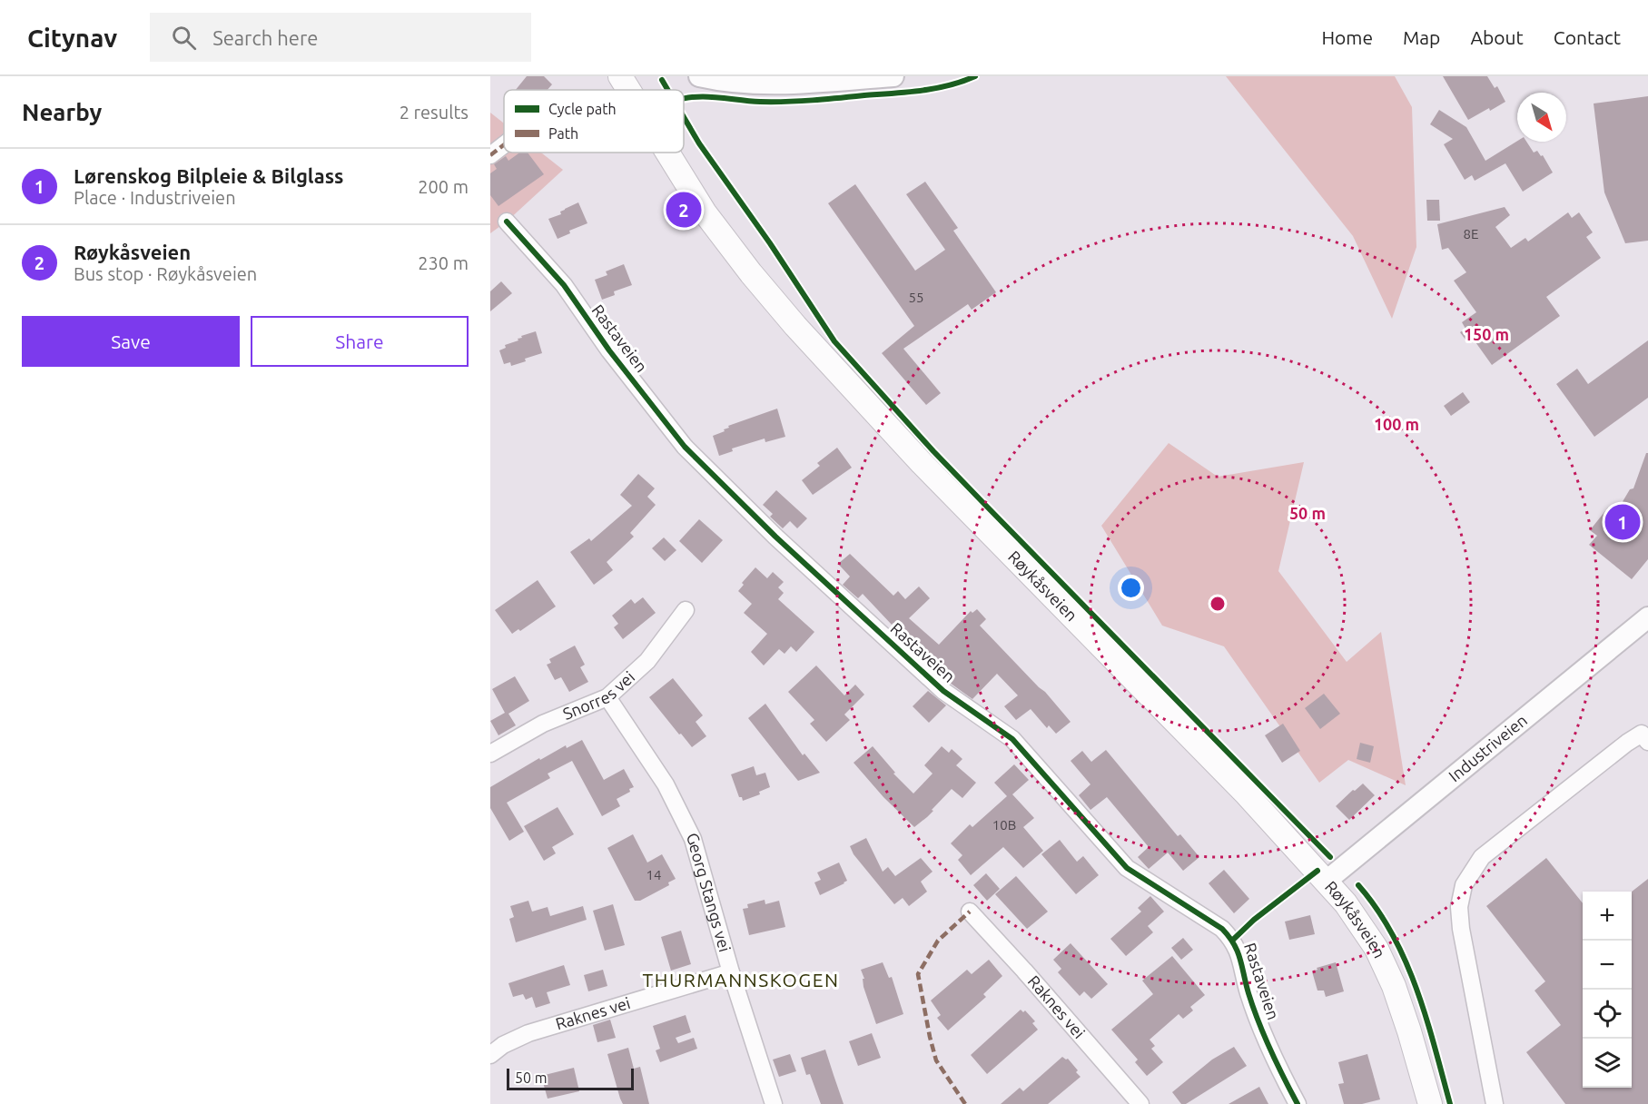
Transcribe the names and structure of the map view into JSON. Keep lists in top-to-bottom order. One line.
{"streets":{"main road":["Røykåsveien"],"street":["Rastaveien","Snorres vei","Industriveien","Georg Stangs vei","Raknes vei"]},"crossings":[["Røykåsveien","Industriveien"],["Snorres vei","Georg Stangs vei"],["Georg Stangs vei","Raknes vei"]],"districts":["THURMANNSKOGEN"],"house_numbers":["8E","55","10B","14"],"legend":["Cycle path","Path"],"scale_bar":"50 m","north":"bottom right","page":{"header":"Citynav","search":"Search here","nav":["Home","Map","About","Contact"],"heading":["Nearby","2 results"],"list":[{"mark":"1","name":"Lørenskog Bilpleie & Bilglass","note":"Place · Industriveien","value":"200 m"},{"mark":"2","name":"Røykåsveien","note":"Bus stop · Røykåsveien","value":"230 m"}],"pins":["2","1"],"buttons":["Save","Share"],"map_buttons":["+","−"],"scale":"50 m"},"rings":["150 m","100 m","50 m"]}
